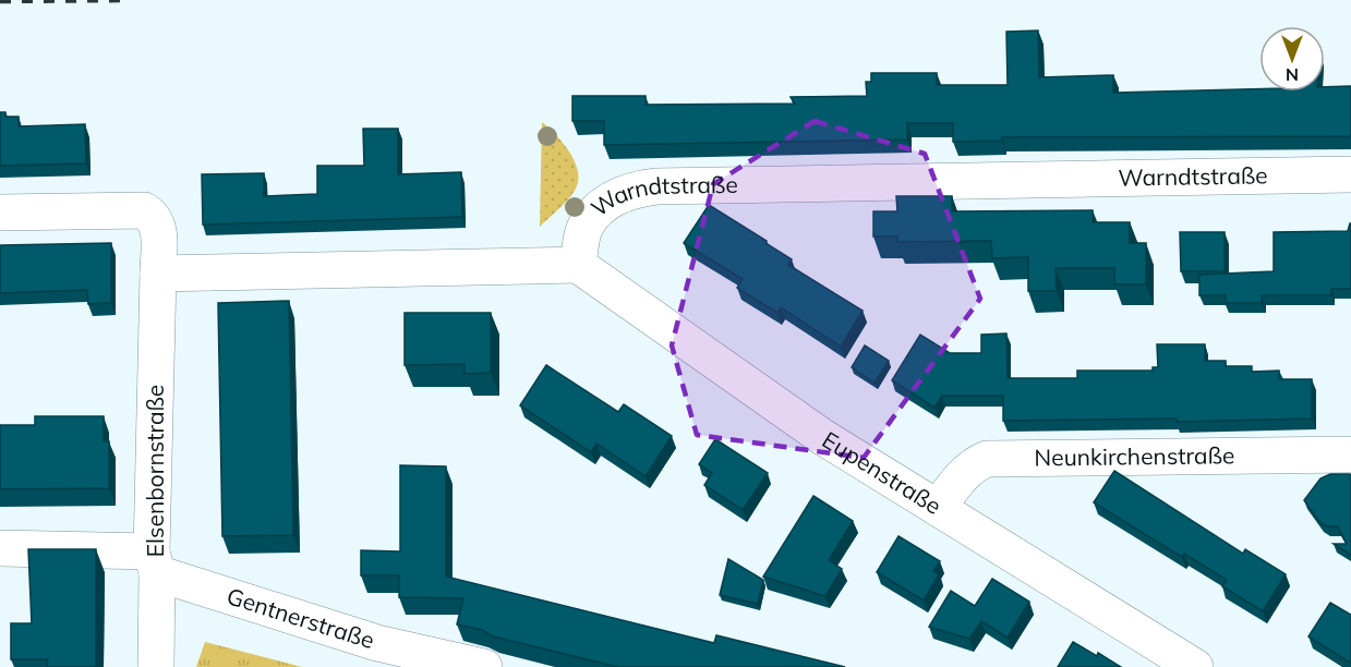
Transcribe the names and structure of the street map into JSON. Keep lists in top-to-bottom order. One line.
{"streets":{"street":["Warndtstraße","Neunkirchenstraße","Elsenbornstraße","Eupenstraße","Gentnerstraße"]},"crossings":[["Warndtstraße","Eupenstraße"],["Neunkirchenstraße","Eupenstraße"],["Elsenbornstraße","Gentnerstraße"]],"north":"bottom"}
